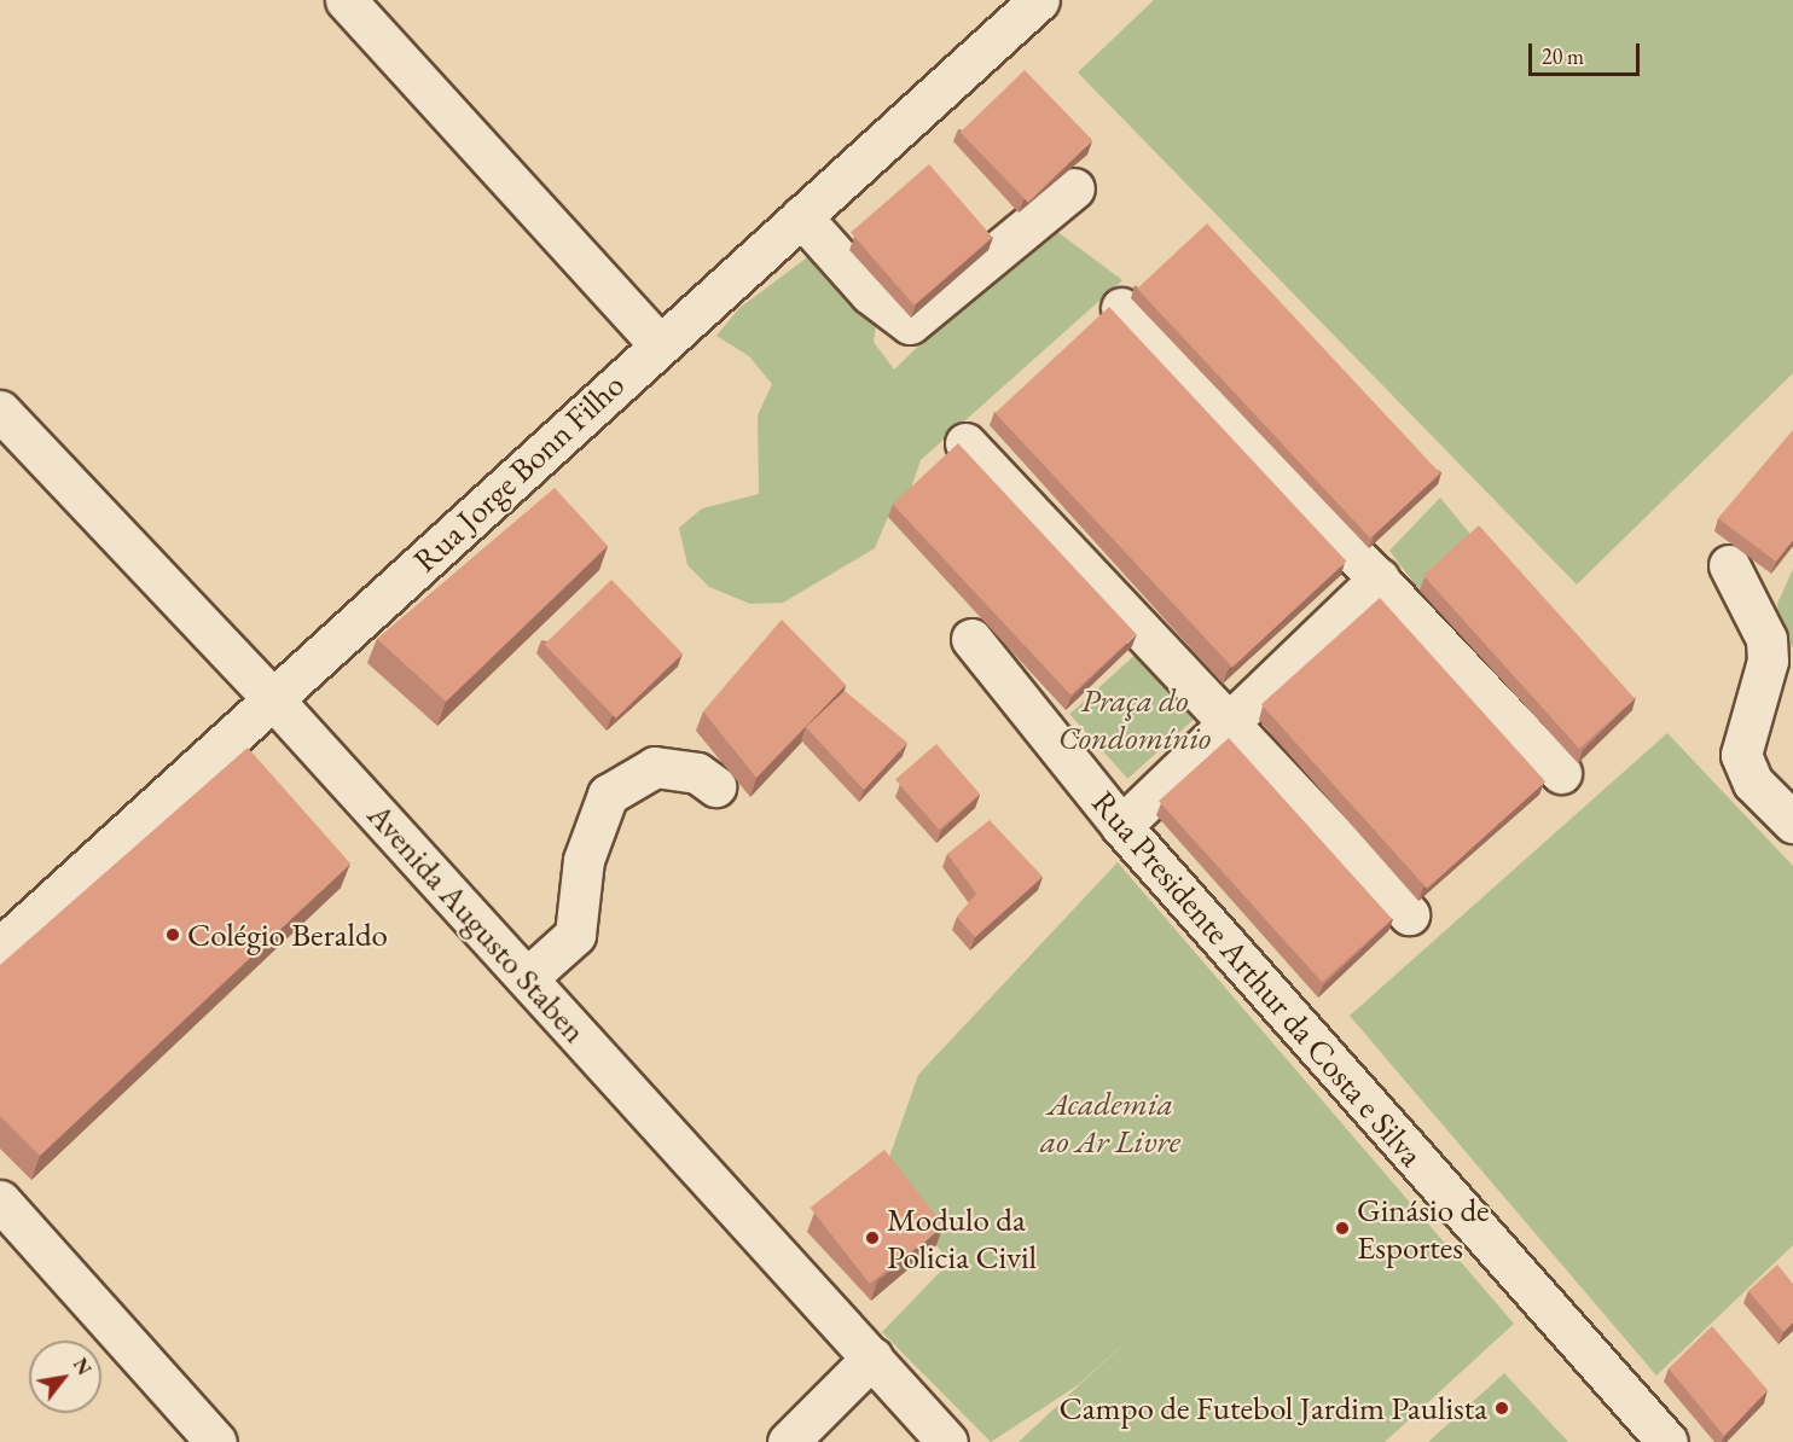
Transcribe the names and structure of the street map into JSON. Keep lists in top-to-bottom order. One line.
{"streets":{"street":["Rua Jorge Bonn Filho","Avenida Augusto Staben","Rua Presidente Arthur da Costa e Silva"]},"crossings":[["Rua Jorge Bonn Filho","Avenida Augusto Staben"]],"parks":["Praça do Condomínio","Academia ao Ar Livre"],"places":["Colégio Beraldo","Ginásio de Esportes","Modulo da Policia Civil","Campo de Futebol Jardim Paulista"],"scale_bar":"20 m","north":"top right"}
